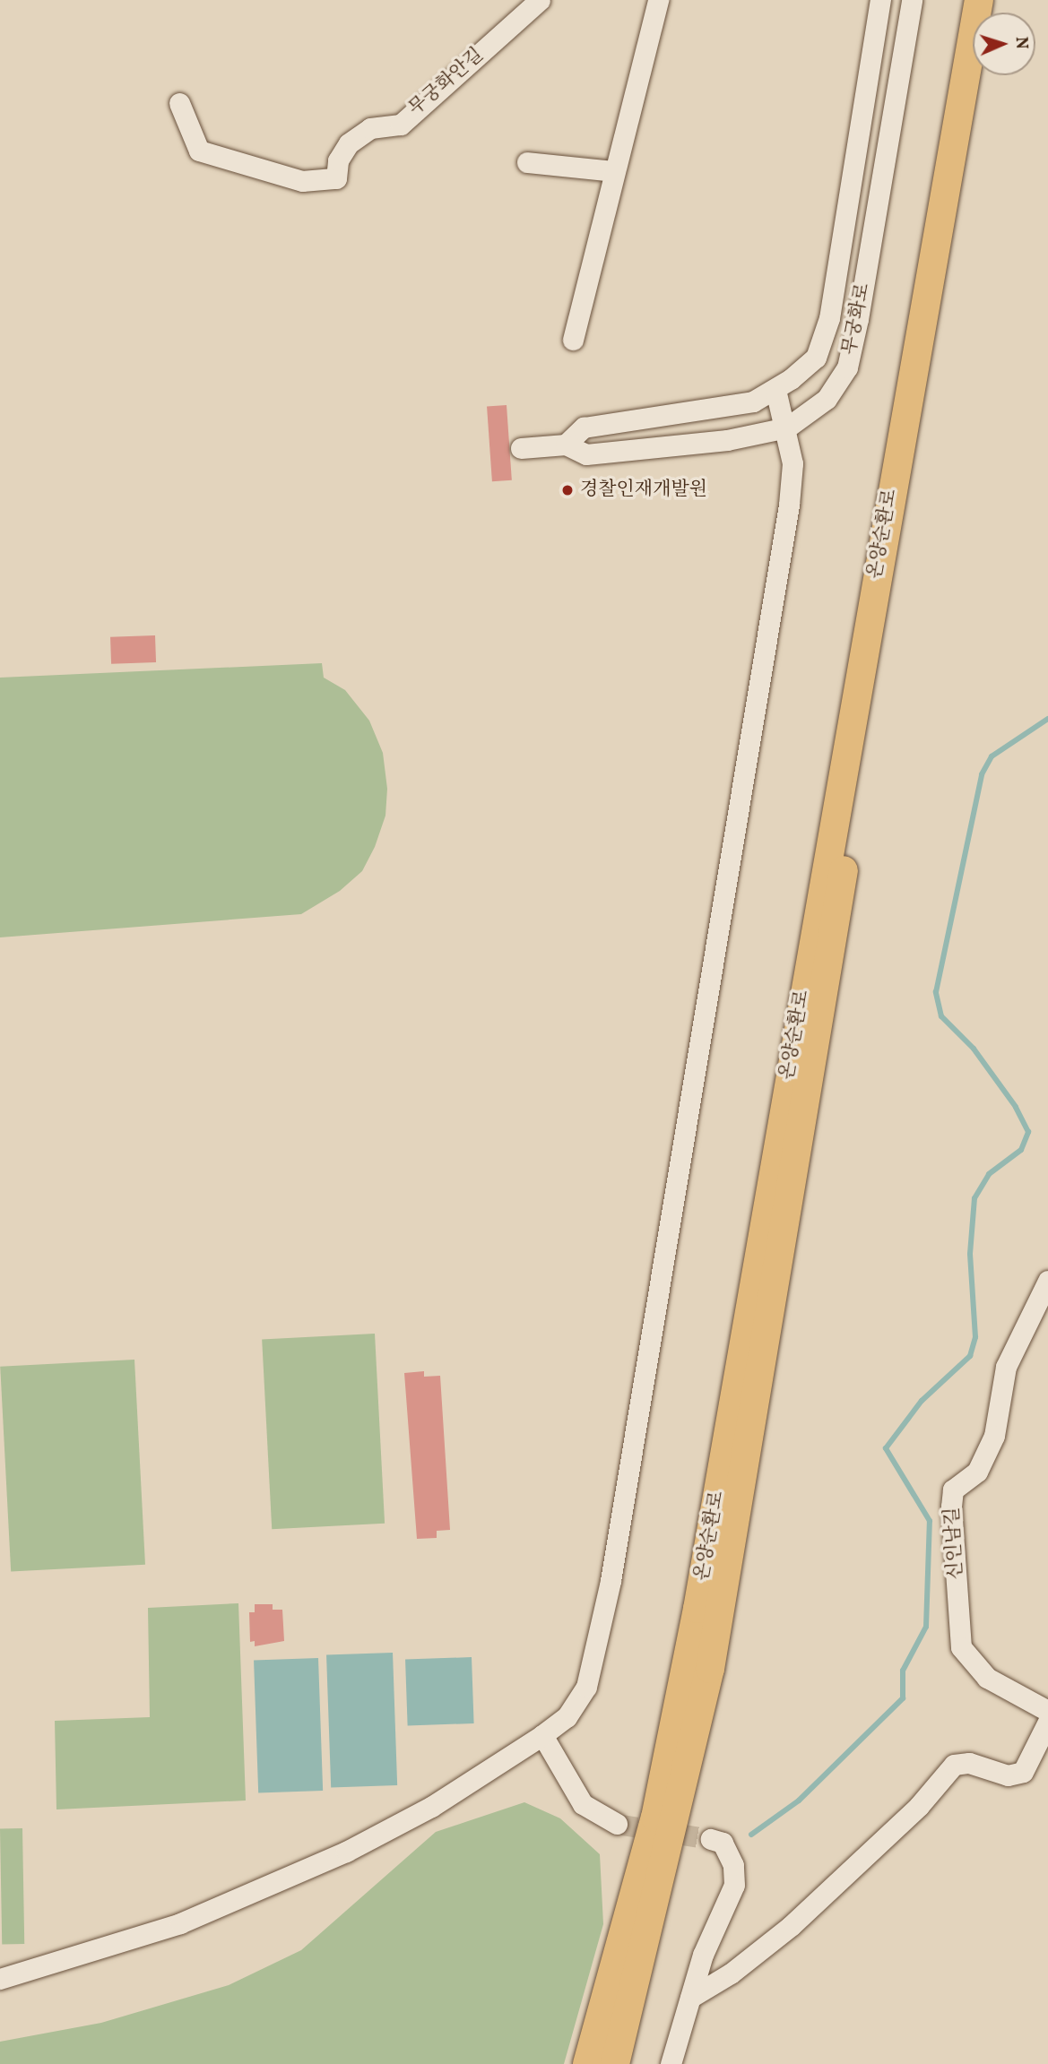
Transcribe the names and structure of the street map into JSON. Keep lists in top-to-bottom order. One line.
{"streets":{"highway":["온양순환로"],"street":["무궁화안길","무궁화로","신인남길"]},"places":["경찰인재개발원"],"north":"right"}
